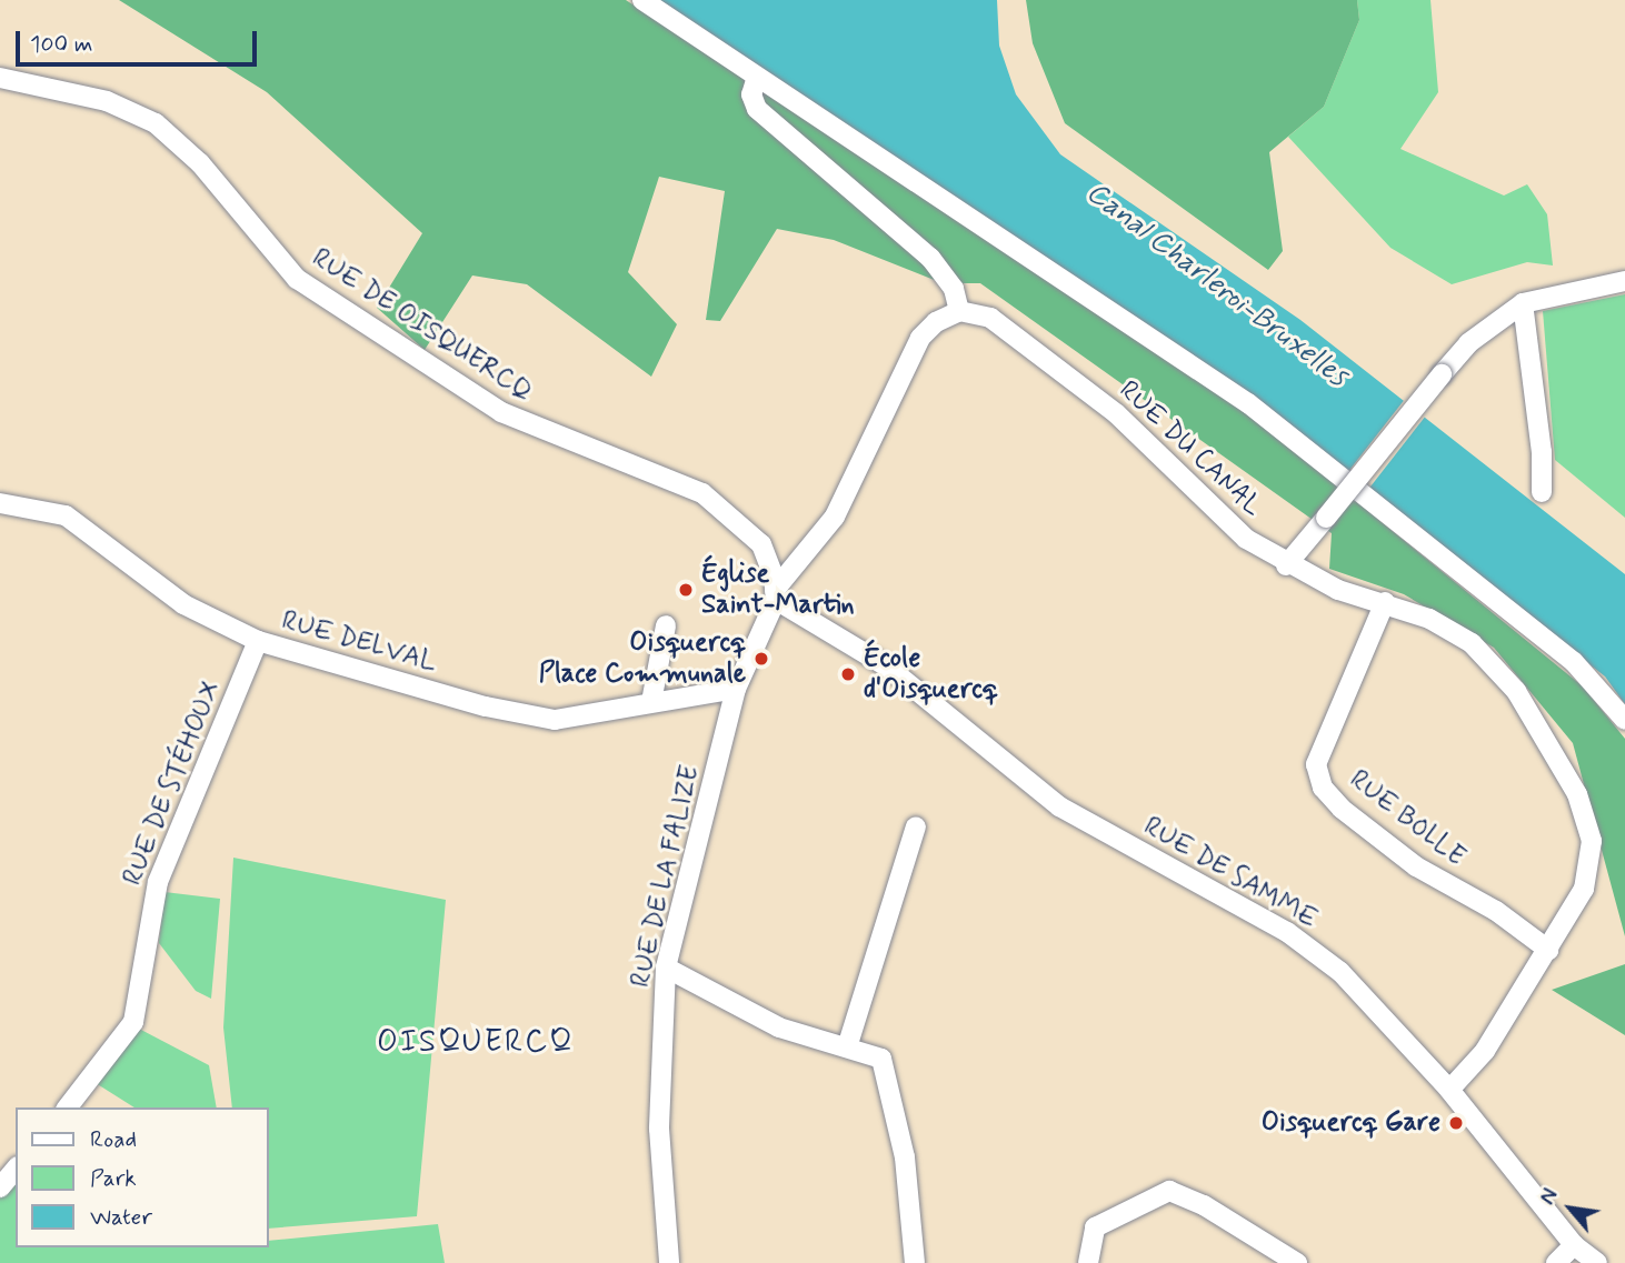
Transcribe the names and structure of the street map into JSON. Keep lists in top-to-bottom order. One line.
{"streets":{"street":["RUE DE OISQUERCQ","RUE DU CANAL","RUE DELVAL","RUE DE STÉHOUX","RUE BOLLE","RUE DE SAMME","RUE DE LA FALIZE"]},"crossings":[["RUE DE OISQUERCQ","RUE DE SAMME"],["RUE DE OISQUERCQ","RUE DE LA FALIZE"],["RUE DELVAL","RUE DE STÉHOUX"],["RUE DELVAL","RUE DE LA FALIZE"],["RUE DE SAMME","RUE DE LA FALIZE"]],"districts":["OISQUERCQ"],"water":["Canal Charleroi-Bruxelles"],"places":["Église Saint-Martin","Oisquercq Place Communale","École d'Oisquercq","Oisquercq Gare"],"legend":["Road","Park","Water"],"scale_bar":"100 m","north":"top left"}
